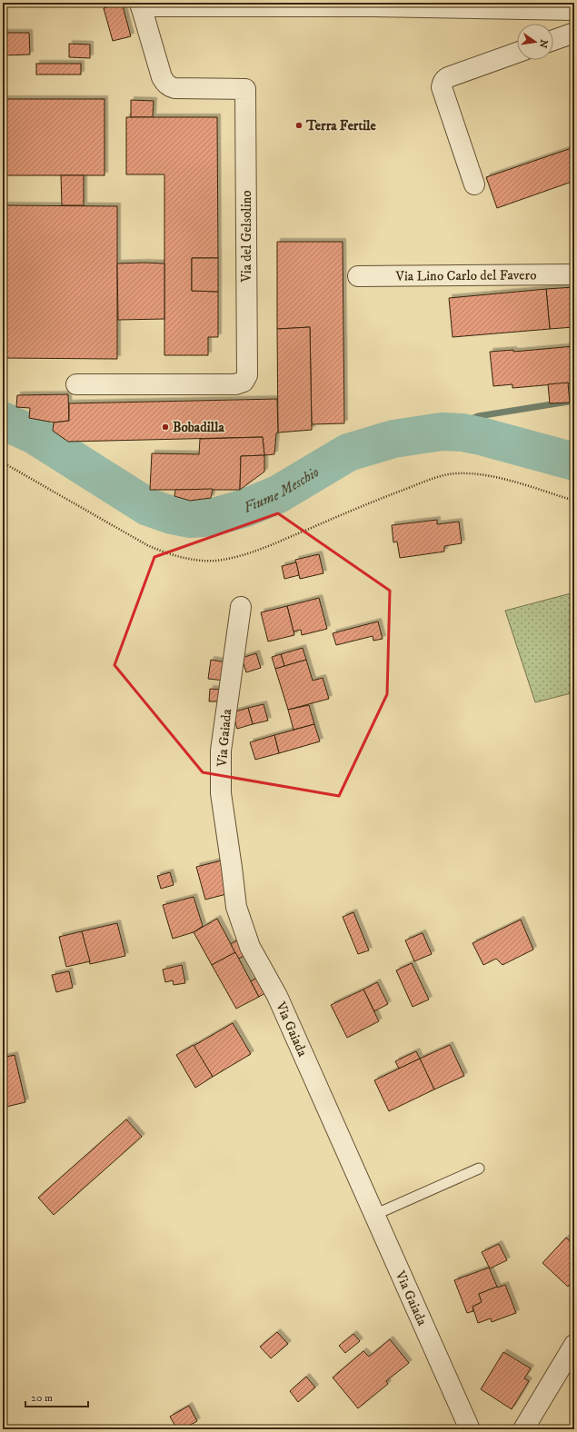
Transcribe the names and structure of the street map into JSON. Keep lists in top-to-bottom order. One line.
{"streets":{"street":["Via del Gelsolino","Via Lino Carlo del Favero","Via Gaiada"]},"water":["Fiume Meschio"],"places":["Terra Fertile","Bobadilla"],"scale_bar":"20 m","north":"right"}
